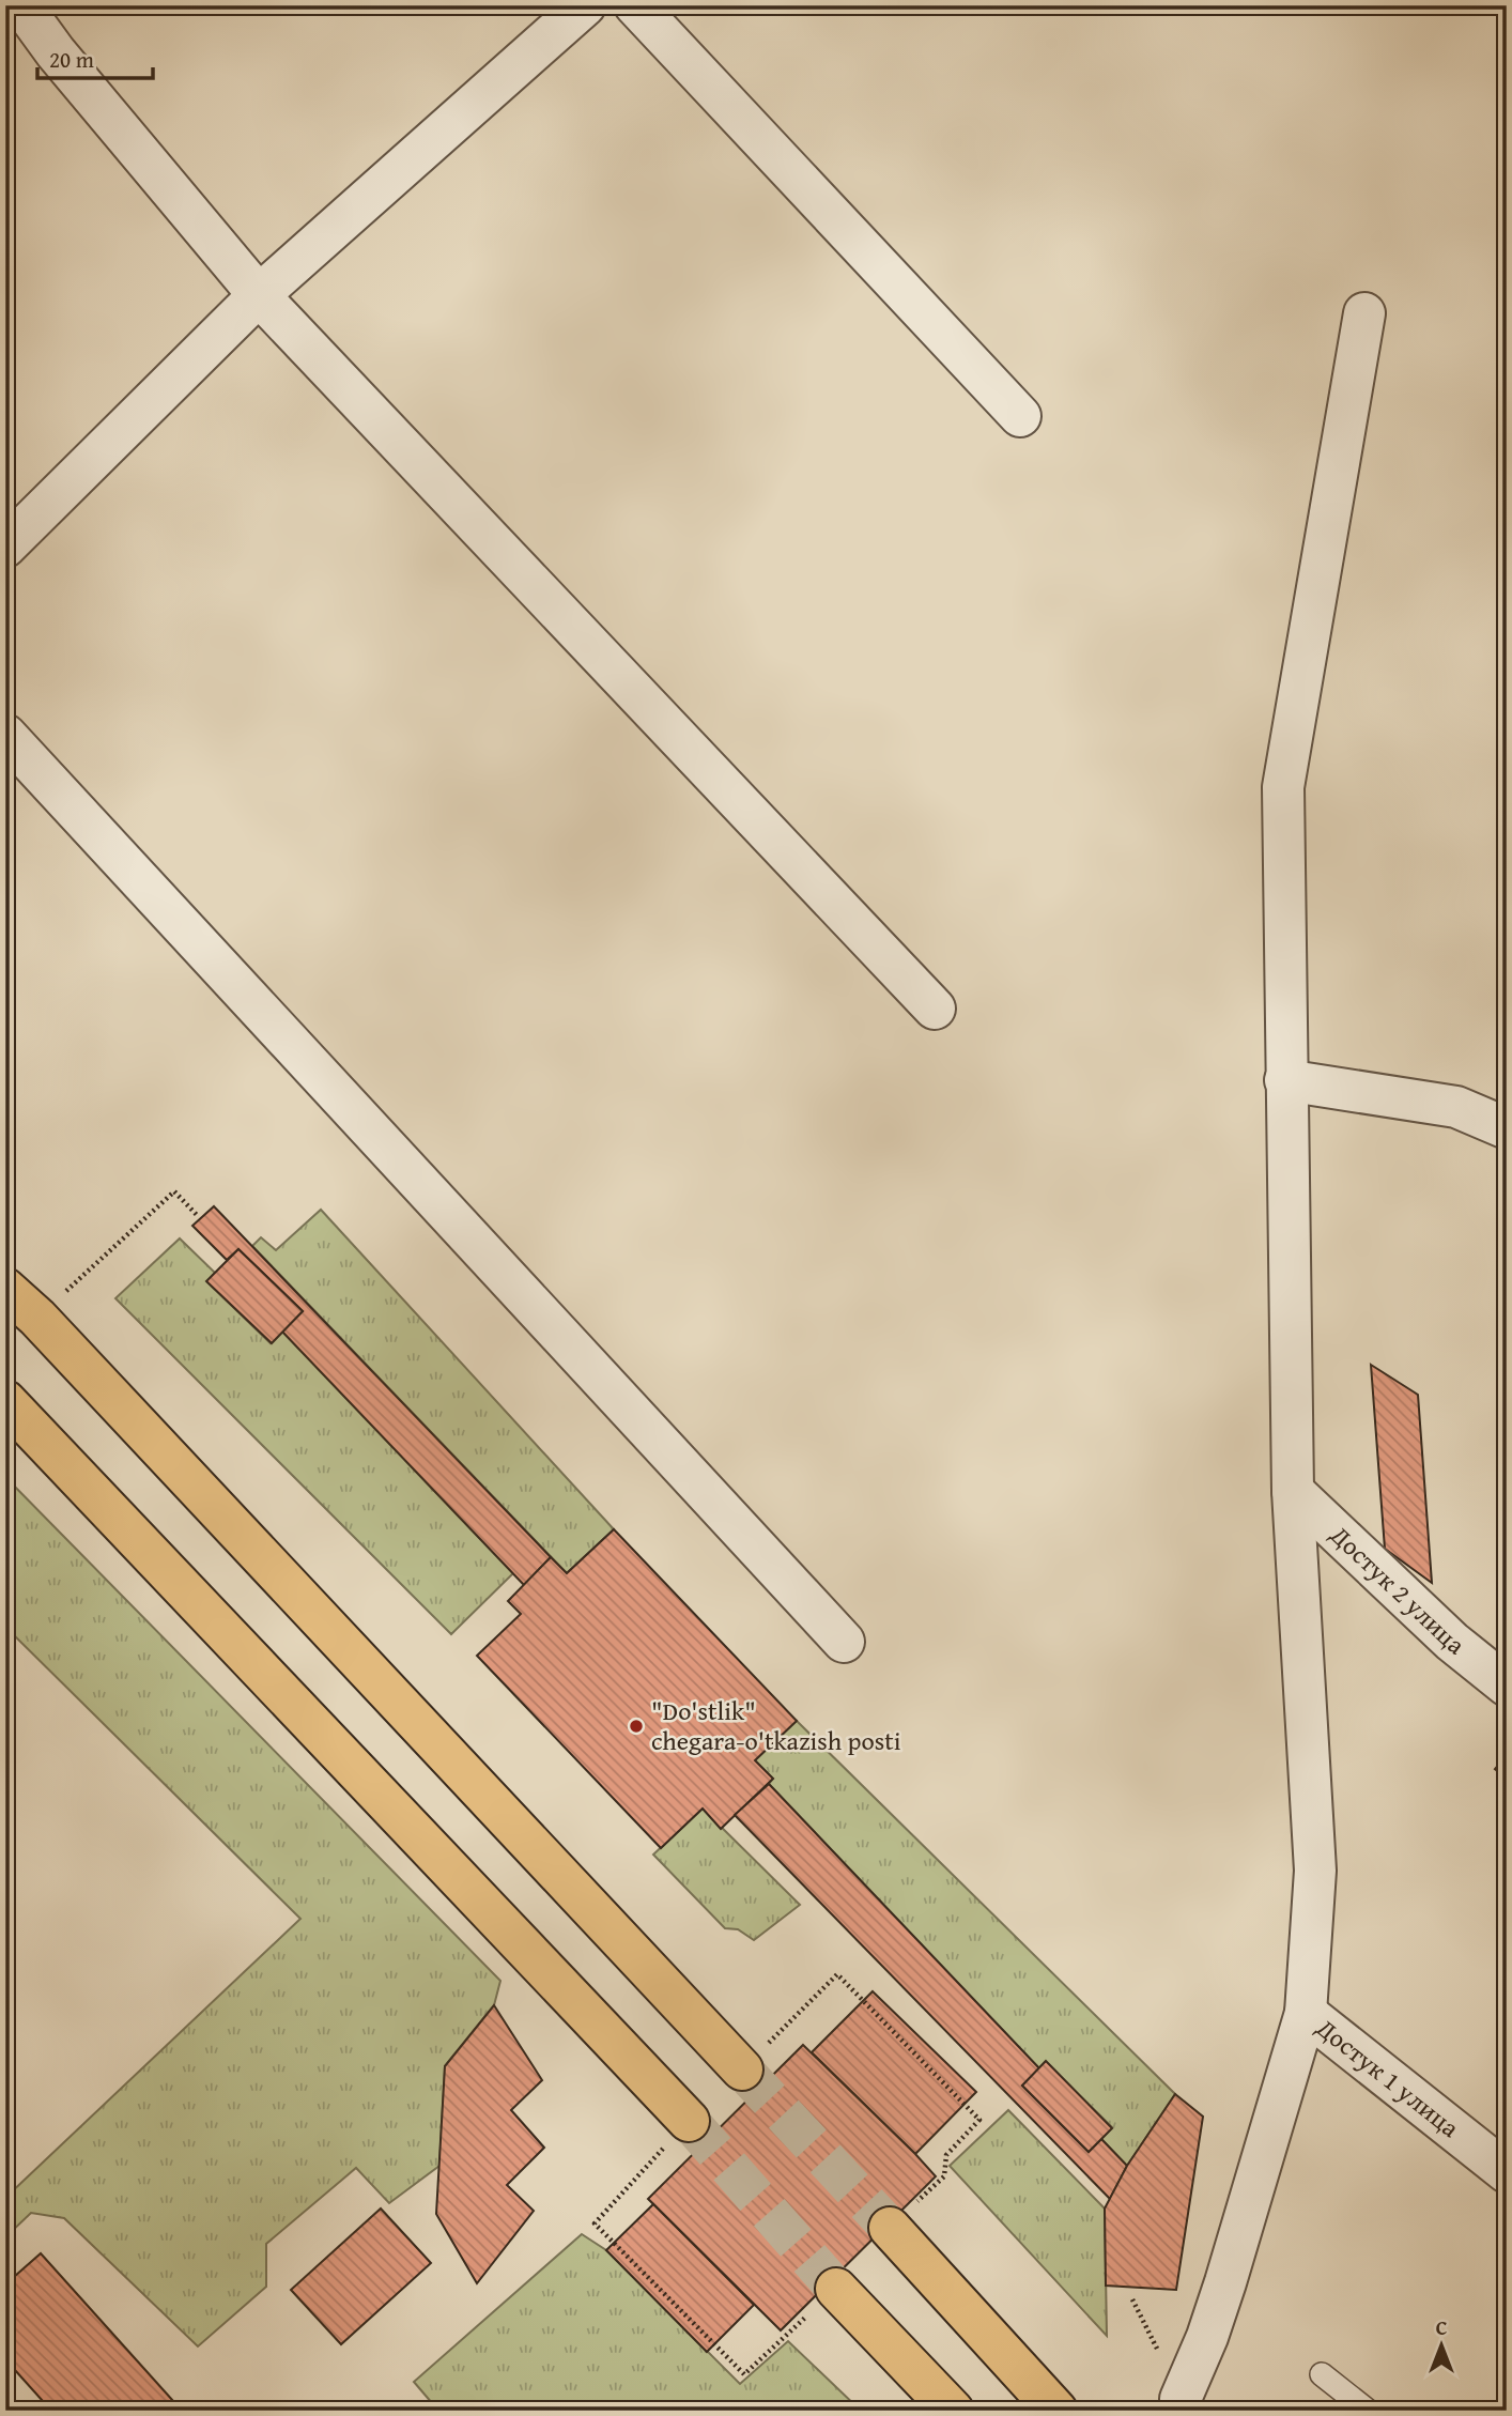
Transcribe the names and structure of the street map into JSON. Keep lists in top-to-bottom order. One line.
{"streets":{"street":["Достук 2 улица","Достук 1 улица"]},"places":["\"Do'stlik\" chegara-o'tkazish posti"],"scale_bar":"20 m","north":"top"}
